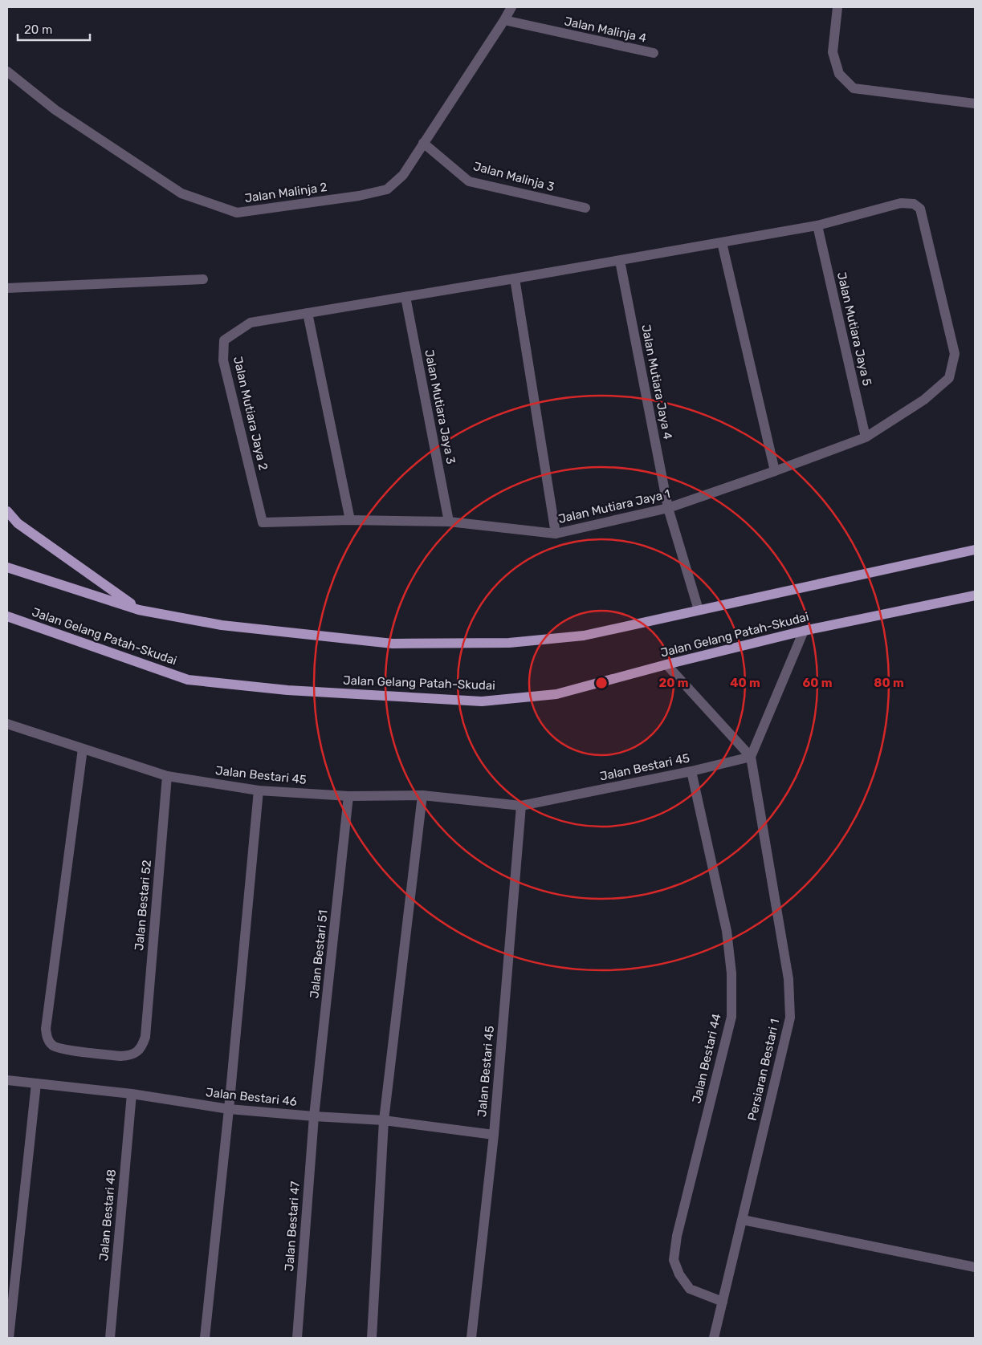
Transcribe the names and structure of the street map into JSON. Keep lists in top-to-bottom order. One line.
{"streets":{"main road":["Jalan Gelang Patah-Skudai"],"street":["Jalan Malinja 4","Jalan Malinja 3","Jalan Malinja 2","Jalan Mutiara Jaya 5","Jalan Mutiara Jaya 4","Jalan Mutiara Jaya 3","Jalan Mutiara Jaya 2","Jalan Mutiara Jaya 1","Jalan Bestari 45","Jalan Bestari 52","Jalan Bestari 51","Jalan Bestari 44","Persiaran Bestari 1","Jalan Bestari 46","Jalan Bestari 48","Jalan Bestari 47"]},"crossings":[["Jalan Malinja 4","Jalan Malinja 2"],["Jalan Malinja 3","Jalan Malinja 2"],["Jalan Mutiara Jaya 5","Jalan Mutiara Jaya 1"],["Jalan Mutiara Jaya 4","Jalan Mutiara Jaya 1"],["Jalan Mutiara Jaya 3","Jalan Mutiara Jaya 1"],["Jalan Mutiara Jaya 2","Jalan Mutiara Jaya 1"],["Jalan Bestari 45","Jalan Bestari 52"],["Jalan Bestari 45","Jalan Bestari 51"],["Jalan Bestari 45","Jalan Bestari 44"],["Jalan Bestari 45","Persiaran Bestari 1"],["Jalan Bestari 45","Jalan Bestari 46"],["Jalan Bestari 51","Jalan Bestari 46"],["Jalan Bestari 51","Jalan Bestari 47"],["Jalan Bestari 44","Persiaran Bestari 1"],["Jalan Bestari 46","Jalan Bestari 48"],["Jalan Bestari 46","Jalan Bestari 47"]],"scale_bar":"20 m","rings":["20 m","40 m","60 m","80 m"]}
